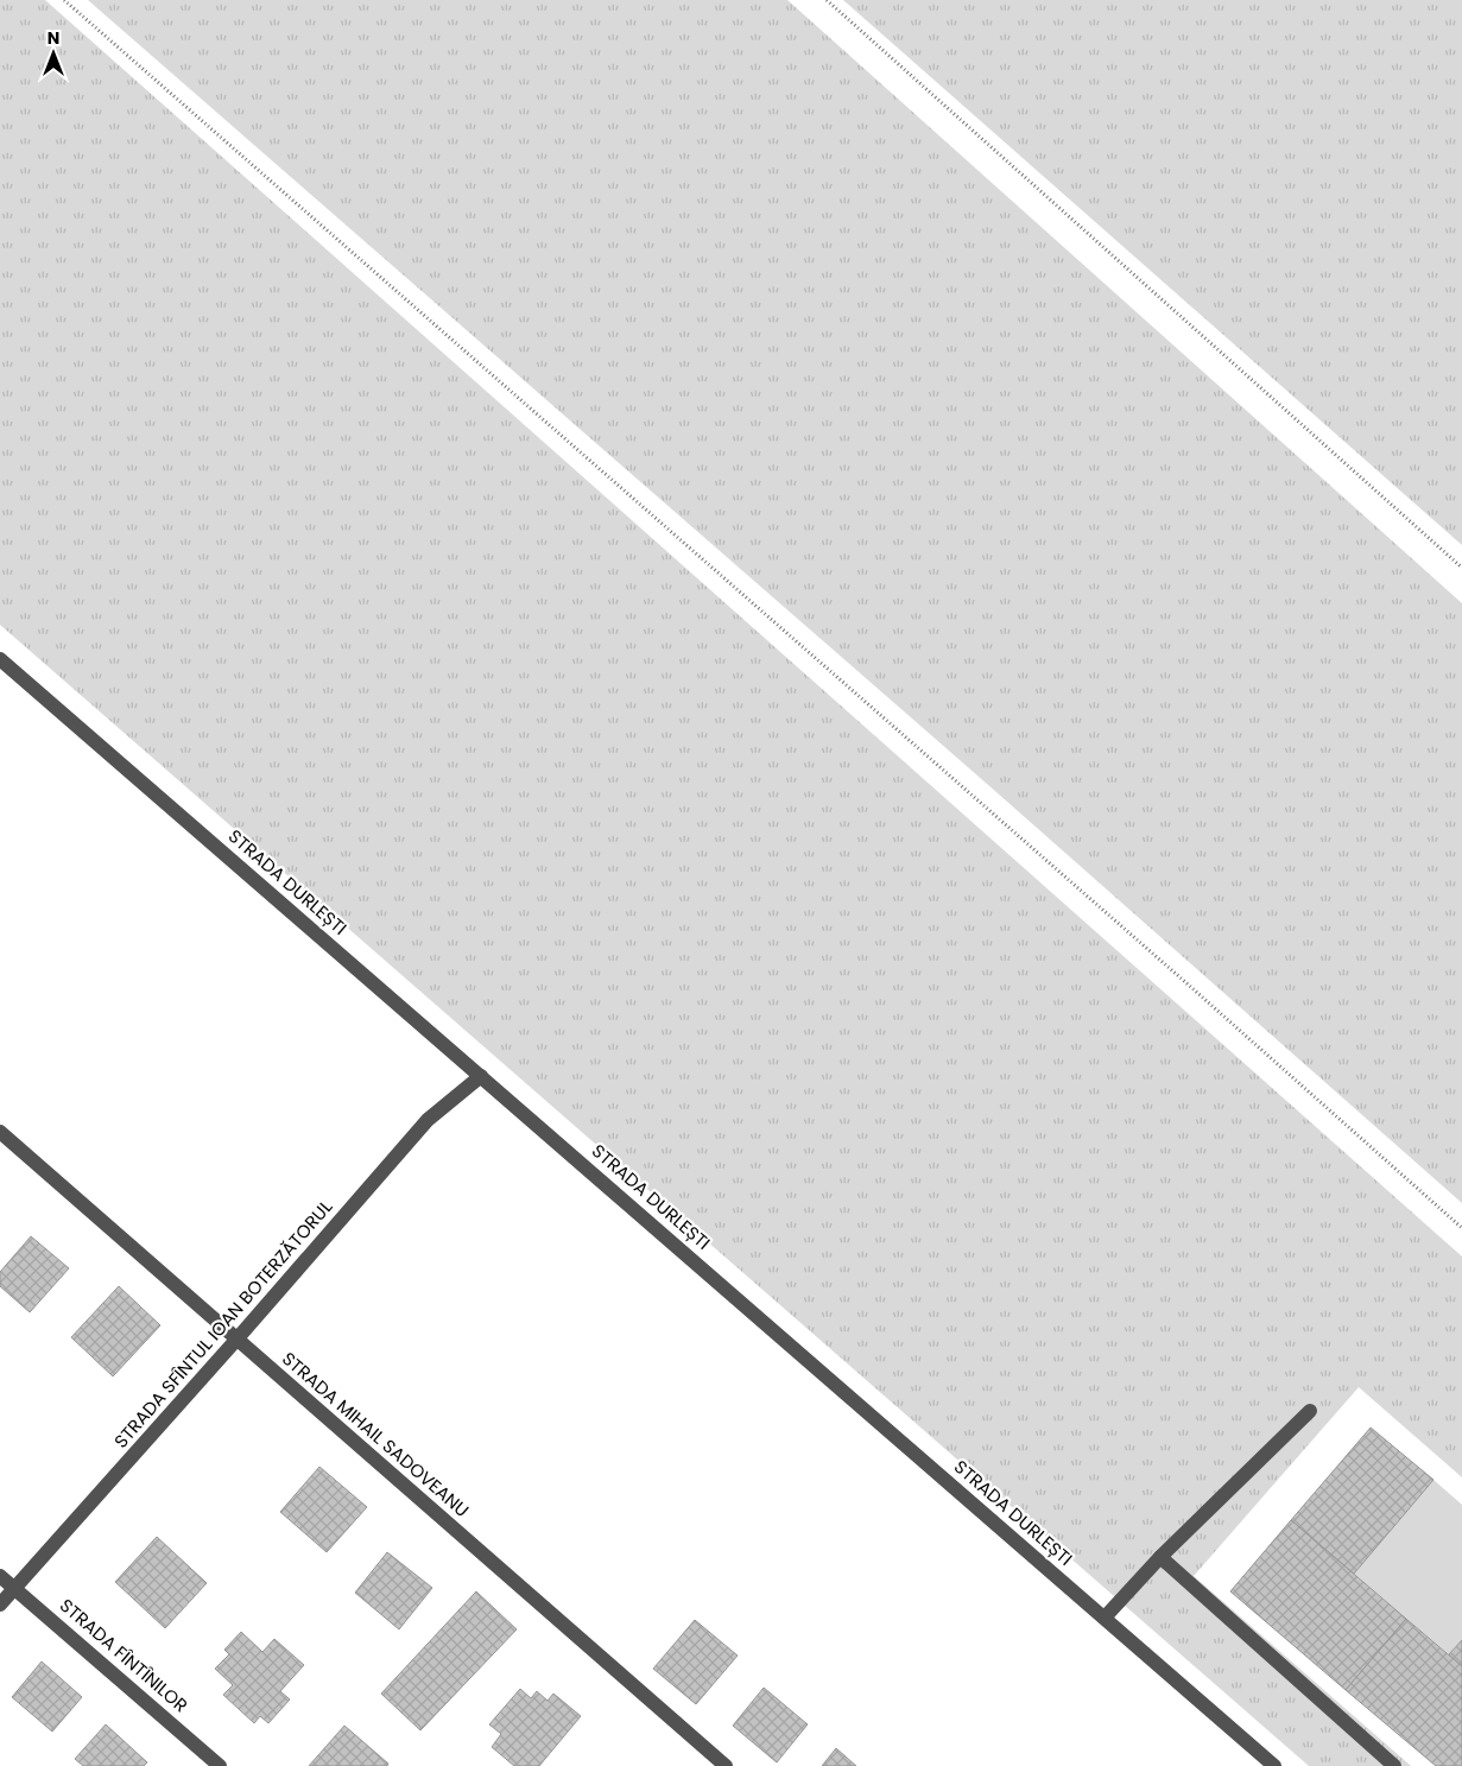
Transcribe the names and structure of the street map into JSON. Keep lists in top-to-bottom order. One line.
{"streets":{"street":["STRADA DURLEȘTI","STRADA SFÎNTUL IOAN BOTERZĂTORUL","STRADA MIHAIL SADOVEANU","STRADA FÎNTÎNILOR"]},"crossings":[["STRADA DURLEȘTI","STRADA SFÎNTUL IOAN BOTERZĂTORUL"],["STRADA SFÎNTUL IOAN BOTERZĂTORUL","STRADA MIHAIL SADOVEANU"],["STRADA SFÎNTUL IOAN BOTERZĂTORUL","STRADA FÎNTÎNILOR"]],"north":"top"}
